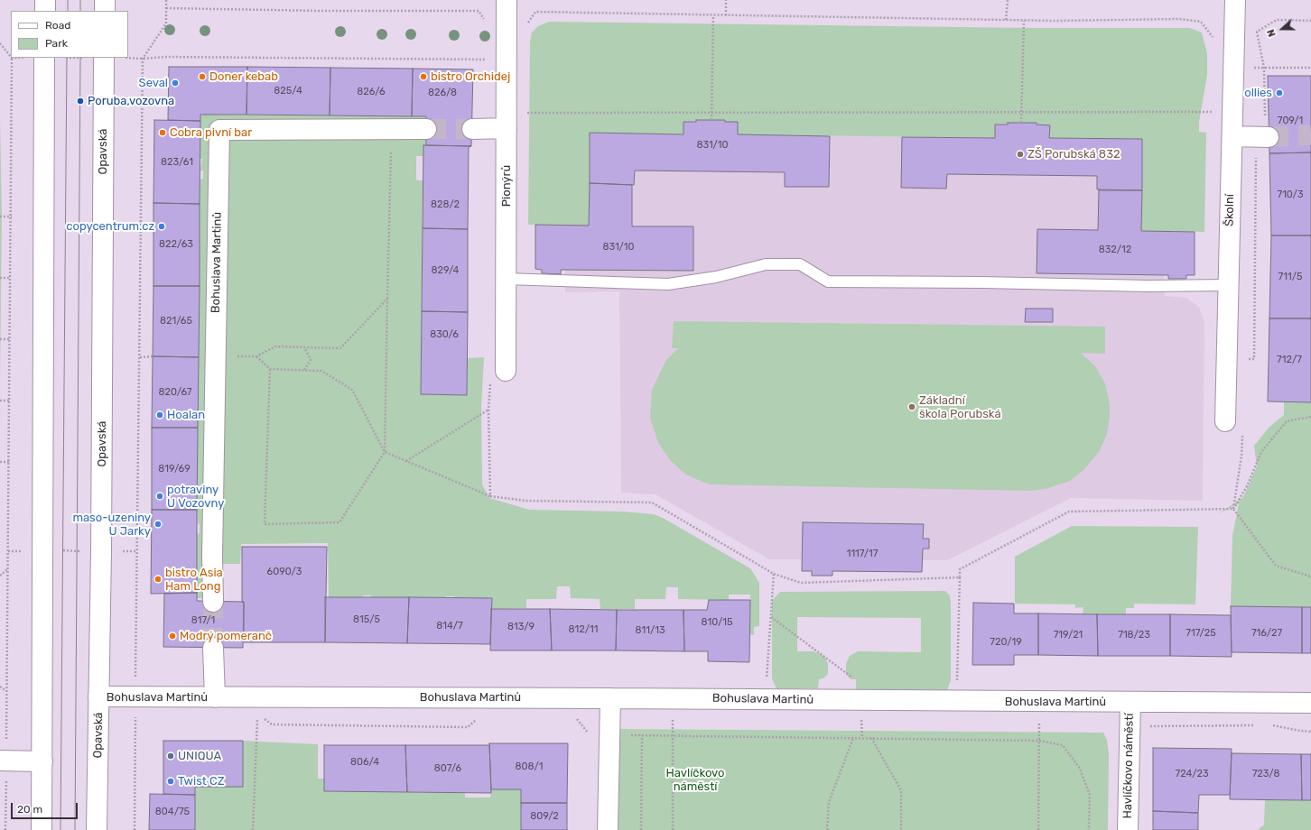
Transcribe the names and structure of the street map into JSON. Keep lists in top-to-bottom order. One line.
{"streets":{"street":["Opavská","Pionýrů","Školní","Bohuslava Martinů","Havlíčkovo náměstí"]},"crossings":[["Opavská","Bohuslava Martinů"],["Bohuslava Martinů","Havlíčkovo náměstí"]],"parks":["Havlíčkovo náměstí"],"places":["Doner kebab","bistro Orchidej","Seval","ollies","Poruba,vozovna","Cobra pivní bar","ZŠ Porubská 832","copycentrum.cz","Základní škola Porubská","Hoalan","potraviny U Vozovny","maso-uzeniny U Jarky","bistro Asia Ham Long","Modrý pomeranč","UNIQUA","Twist CZ"],"house_numbers":["825/4","826/6","826/8","709/1","831/10","823/61","710/3","828/2","822/63","831/10","832/12","829/4","711/5","821/65","830/6","712/7","820/67","819/69","1117/17","6090/3","815/5","817/1","810/15","814/7","813/9","812/11","811/13","717/25","716/27","719/21","718/23","720/19","806/4","808/1","807/6","724/23","723/8","804/75","809/2"],"legend":["Road","Park"],"scale_bar":"20 m","north":"left"}
